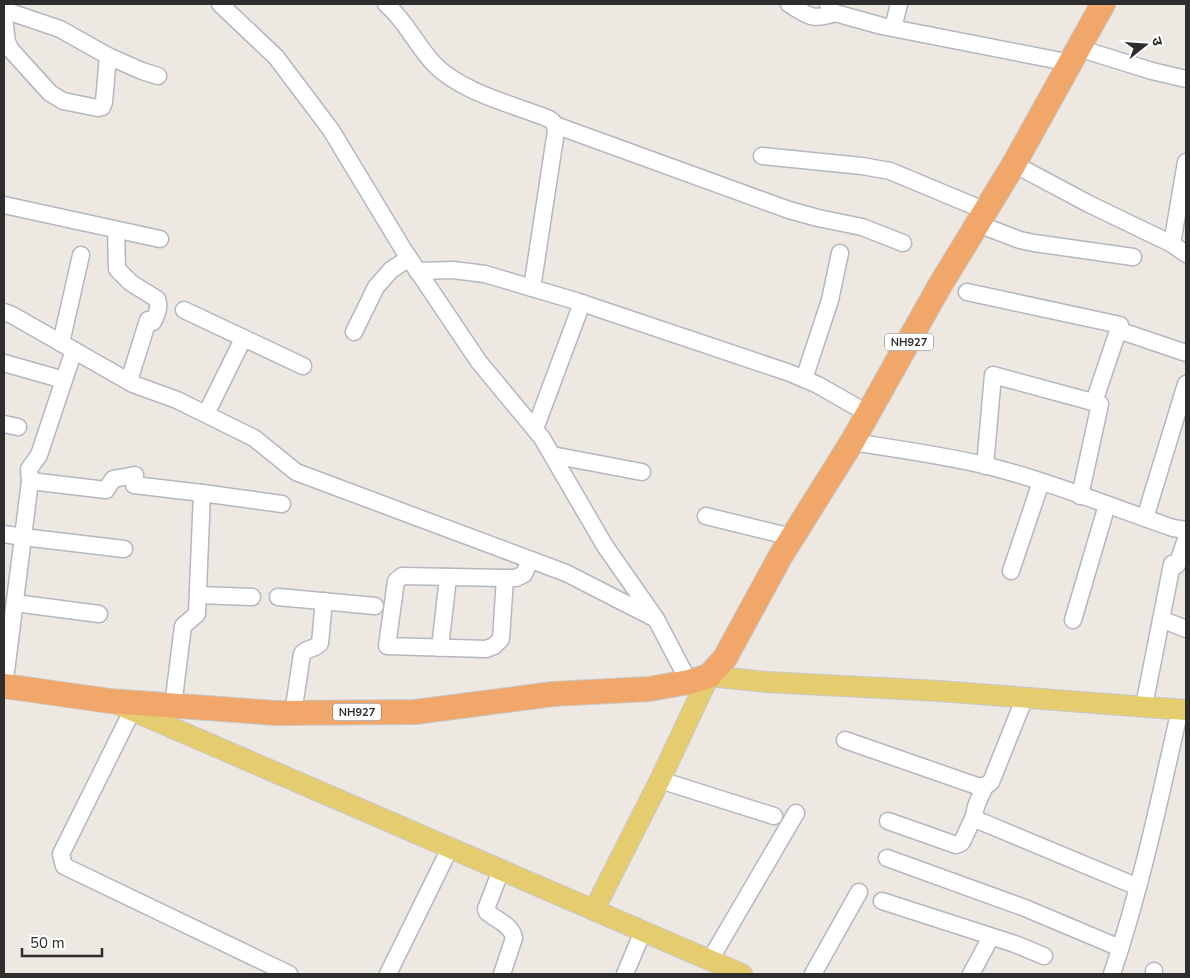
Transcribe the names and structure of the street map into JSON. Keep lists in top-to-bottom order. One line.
{"streets":{"highway":["NH927"]},"scale_bar":"50 m","north":"right"}
